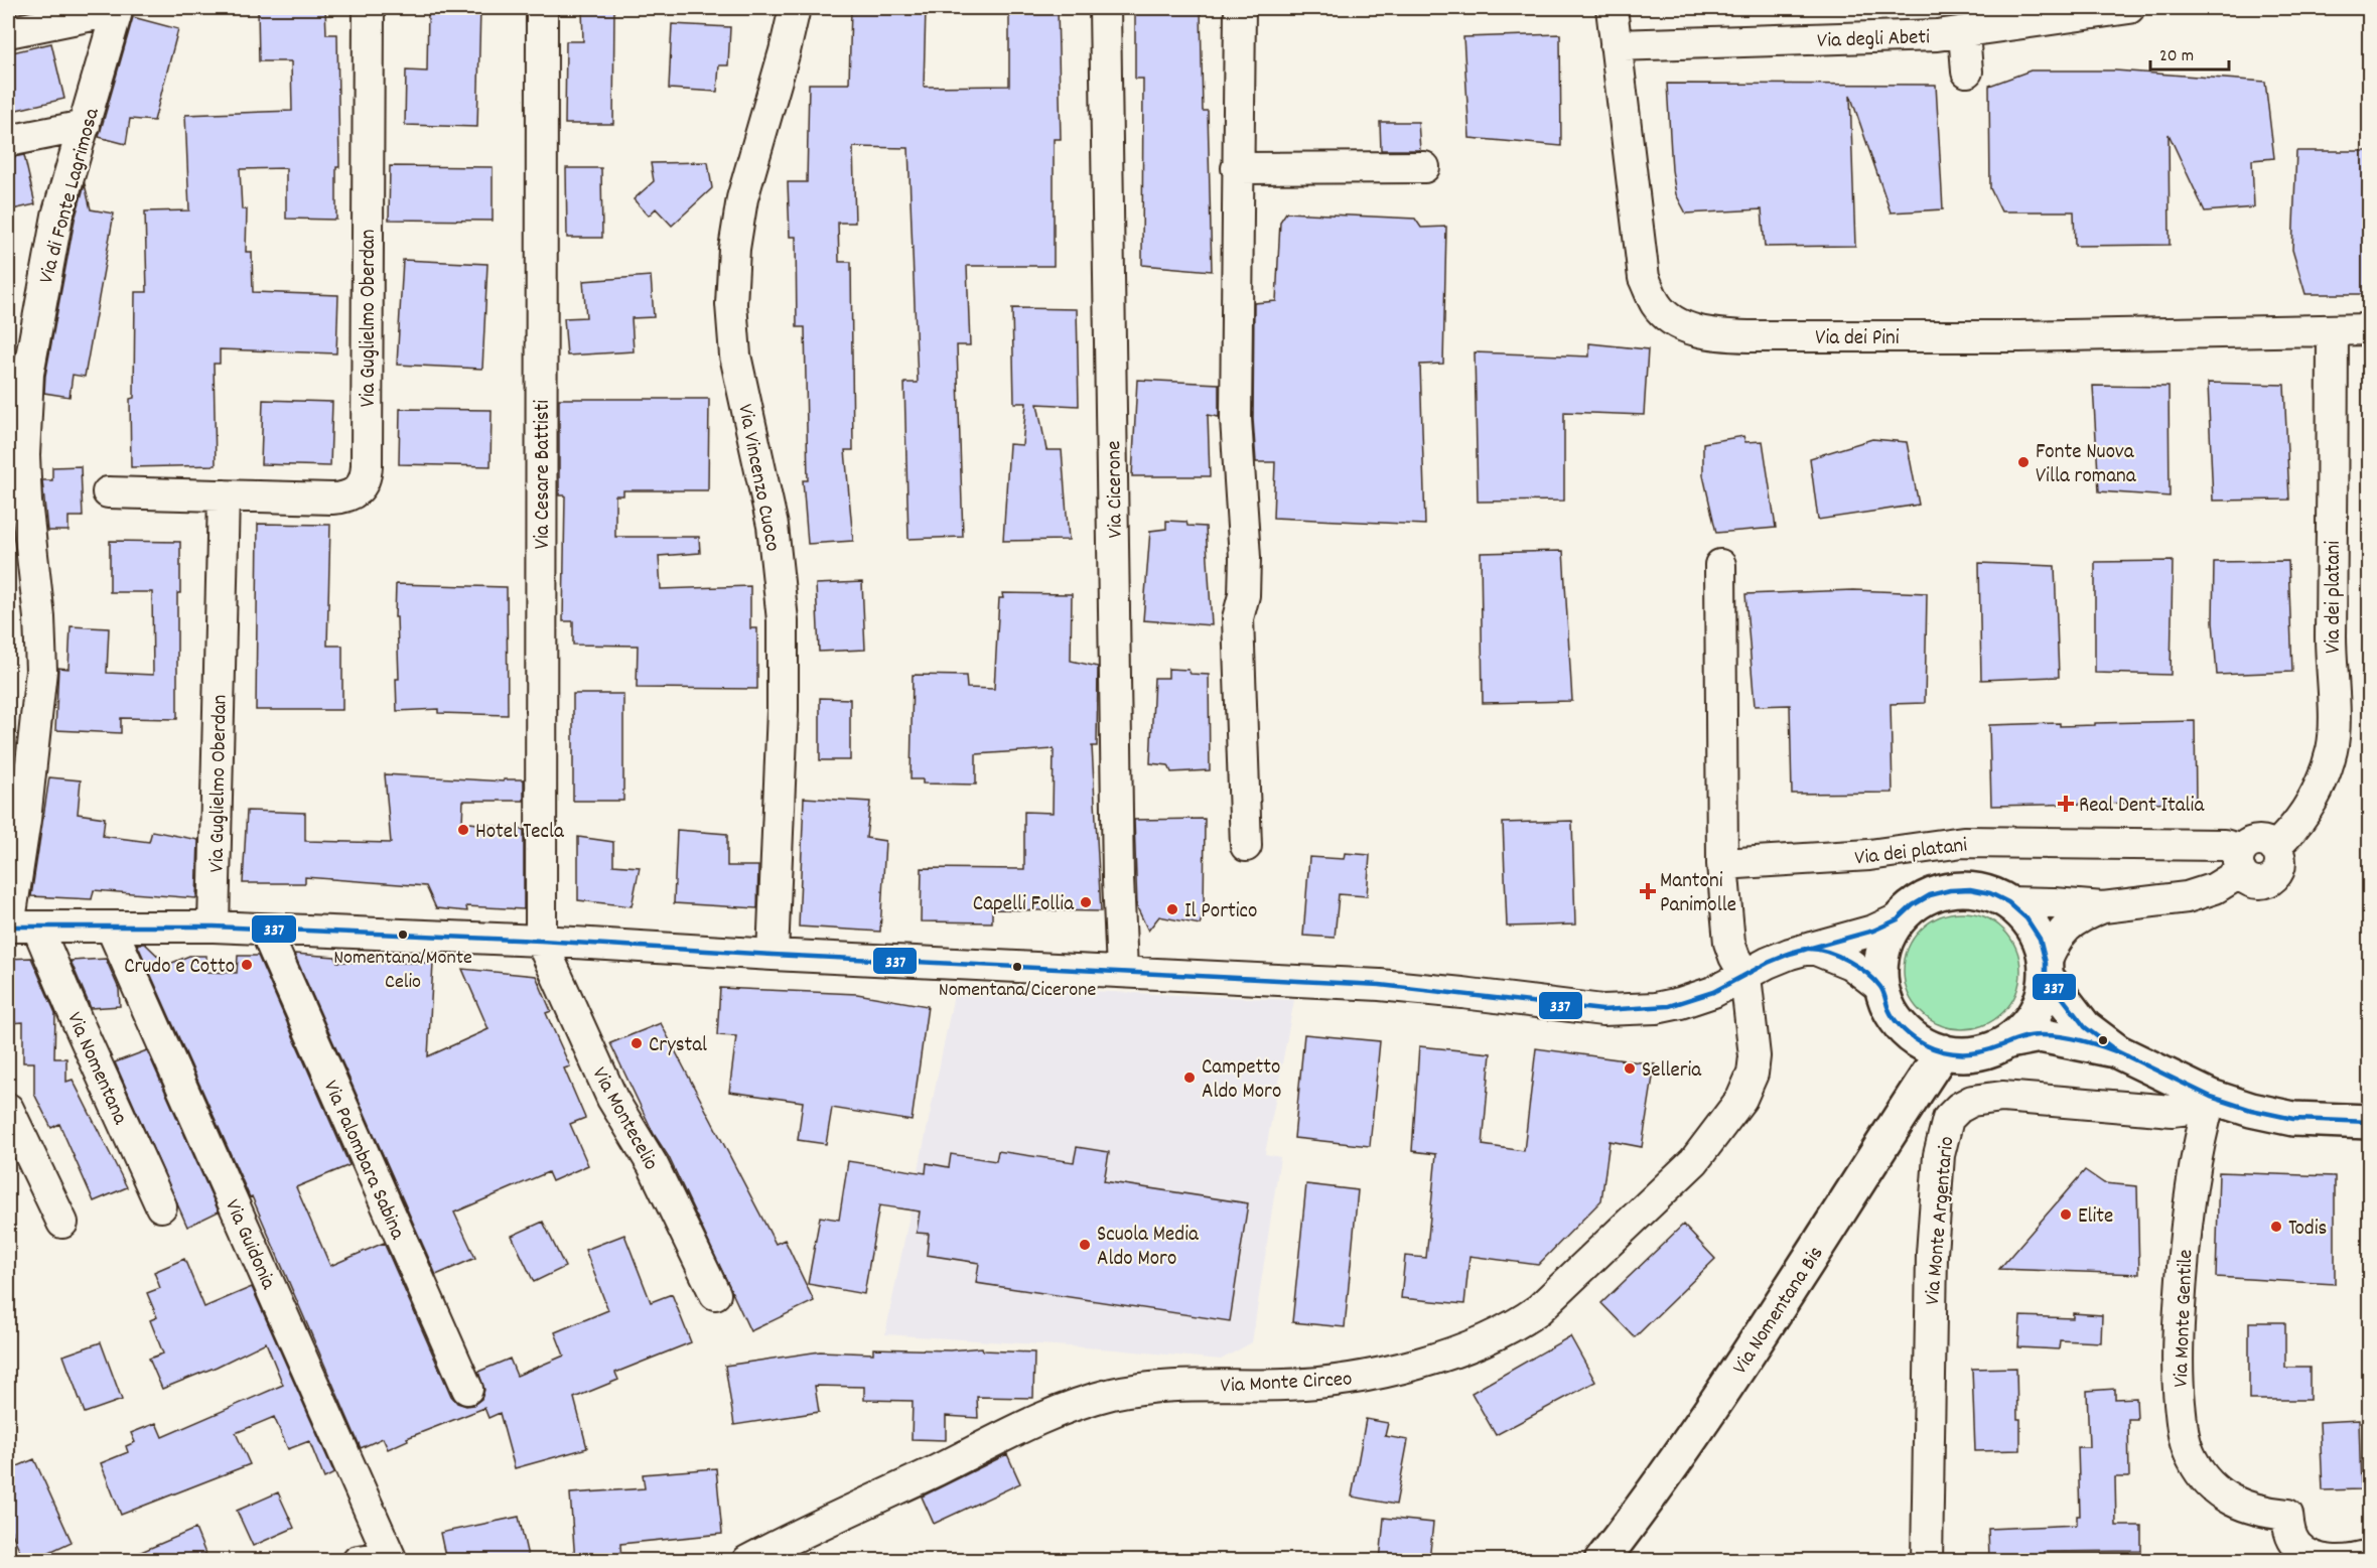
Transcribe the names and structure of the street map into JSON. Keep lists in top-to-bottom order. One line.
{"streets":{"main road":["Via Nomentana Bis"],"street":["Via degli Abeti","Via di Fonte Lagrimosa","Via Guglielmo Oberdan","Via dei Pini","Via Cesare Battisti","Via Vincenzo Cuoco","Via Cicerone","Via dei platani","Via Nomentana","Via Montecelio","Via Palombara Sabina","Via Monte Argentario","Via Guidonia","Via Monte Gentile","Via Monte Circeo"]},"crossings":[["Via degli Abeti","Via dei Pini"],["Via di Fonte Lagrimosa","Via Nomentana"],["Via dei Pini","Via dei platani"],["Via Cesare Battisti","Via Montecelio"],["Via Monte Argentario","Via Monte Gentile"]],"places":{"other":["Fonte Nuova Villa romana","Hotel Tecla","Capelli Follia","Il Portico","Nomentana/Monte Celio","Crudo e Cotto","Nomentana/Cicerone","Crystal","Selleria","Campetto Aldo Moro","Elite","Todis","Scuola Media Aldo Moro"],"health":["Real Dent Italia","Mantoni Panimolle"]},"lines":["transit line 337"],"scale_bar":"20 m"}
